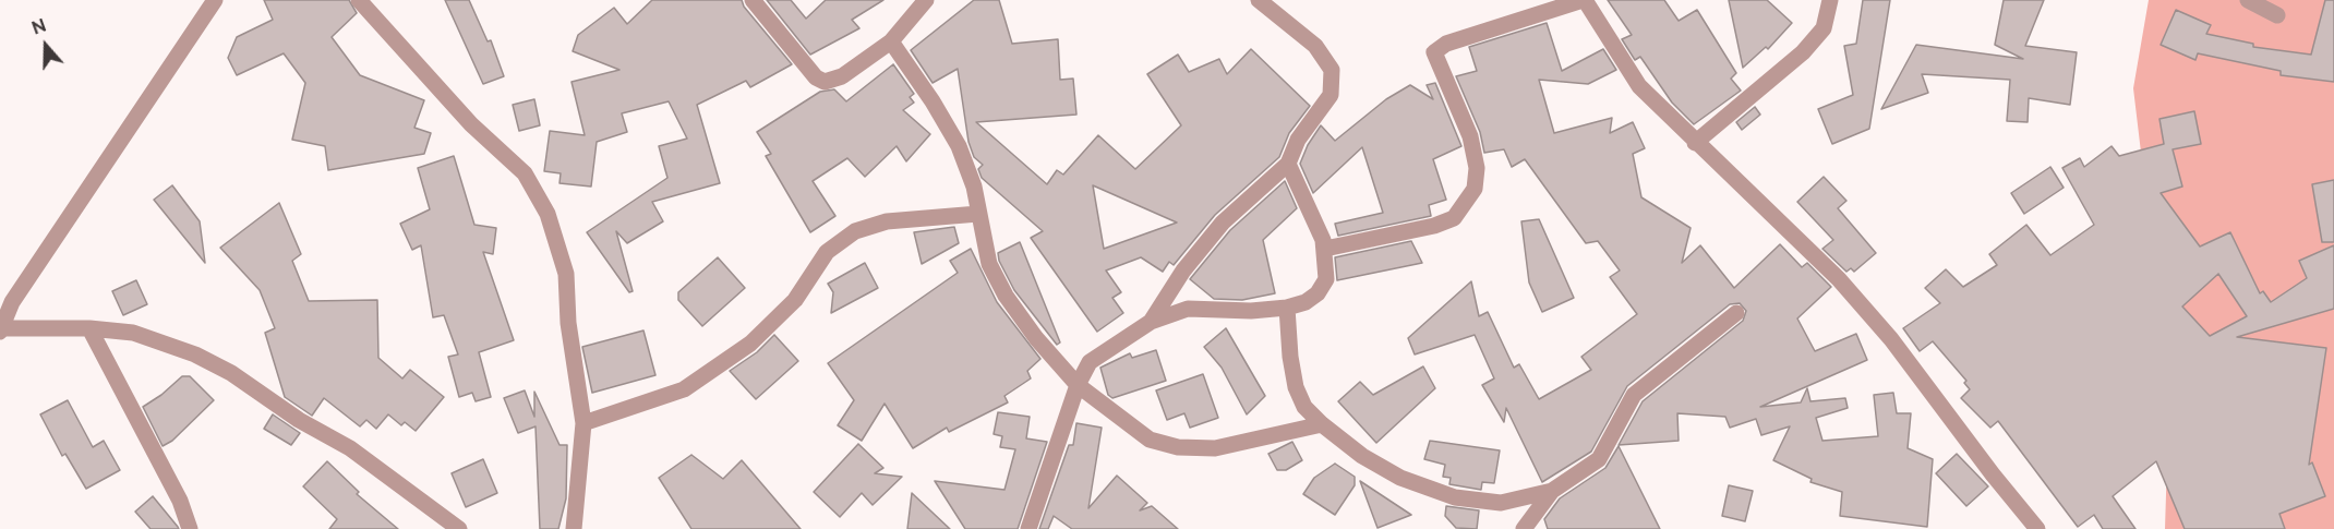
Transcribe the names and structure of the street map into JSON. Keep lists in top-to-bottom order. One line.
{"north":"top"}
